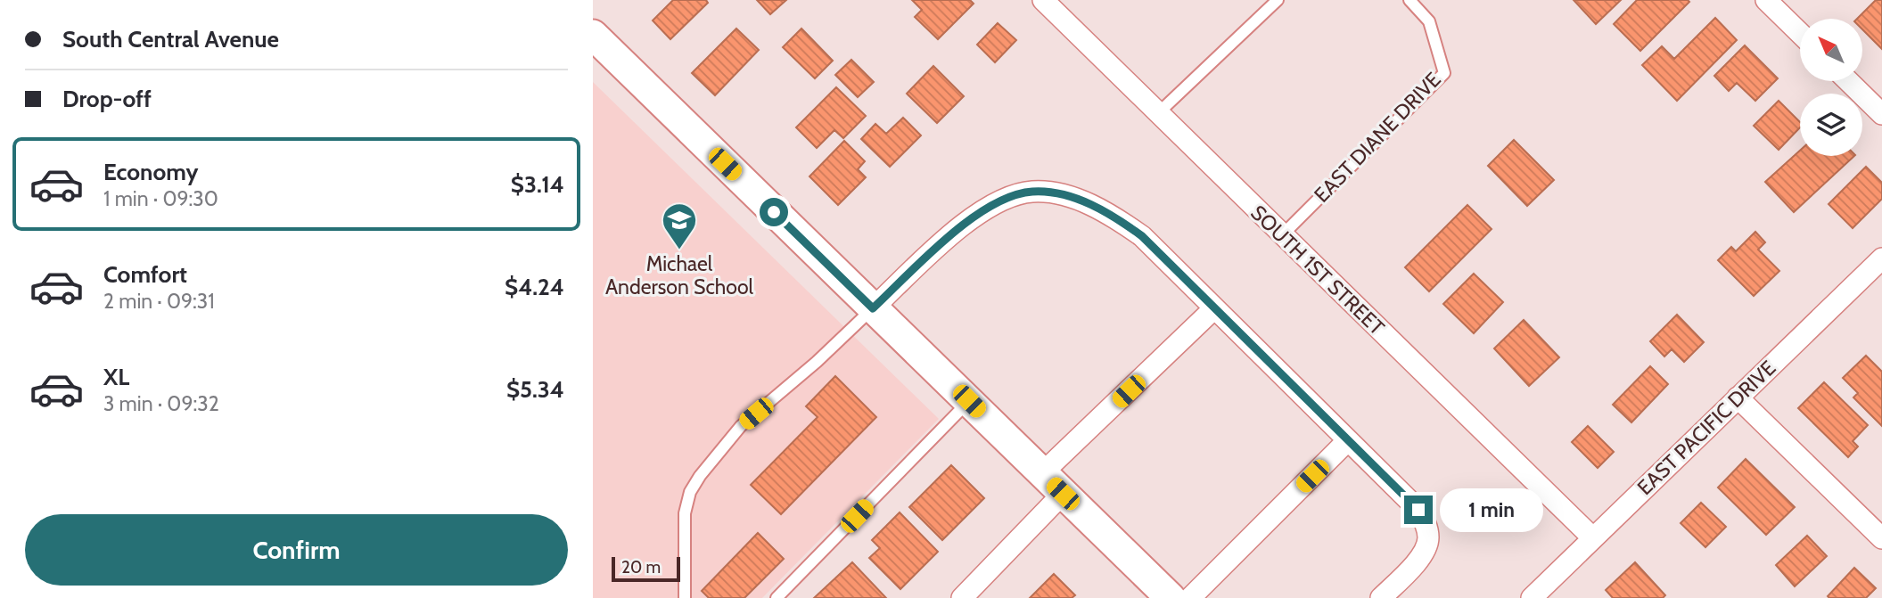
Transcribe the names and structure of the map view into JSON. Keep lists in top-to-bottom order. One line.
{"streets":{"street":["SOUTH 1ST STREET","EAST PACIFIC DRIVE"],"lane":["EAST DIANE DRIVE"]},"crossings":[["EAST DIANE DRIVE","SOUTH 1ST STREET"],["SOUTH 1ST STREET","EAST PACIFIC DRIVE"]],"places":{"school or university":["Michael Anderson School"]},"scale_bar":"20 m","north":"top left","page":{"banner":["South Central Avenue","Drop-off"],"list":[{"name":"Economy","note":"1 min · 09:30","value":"$3.14"},{"name":"Comfort","note":"2 min · 09:31","value":"$4.24"},{"name":"XL","note":"3 min · 09:32","value":"$5.34"}],"bubble":"1 min","buttons":"Confirm","scale":"20 m"}}
